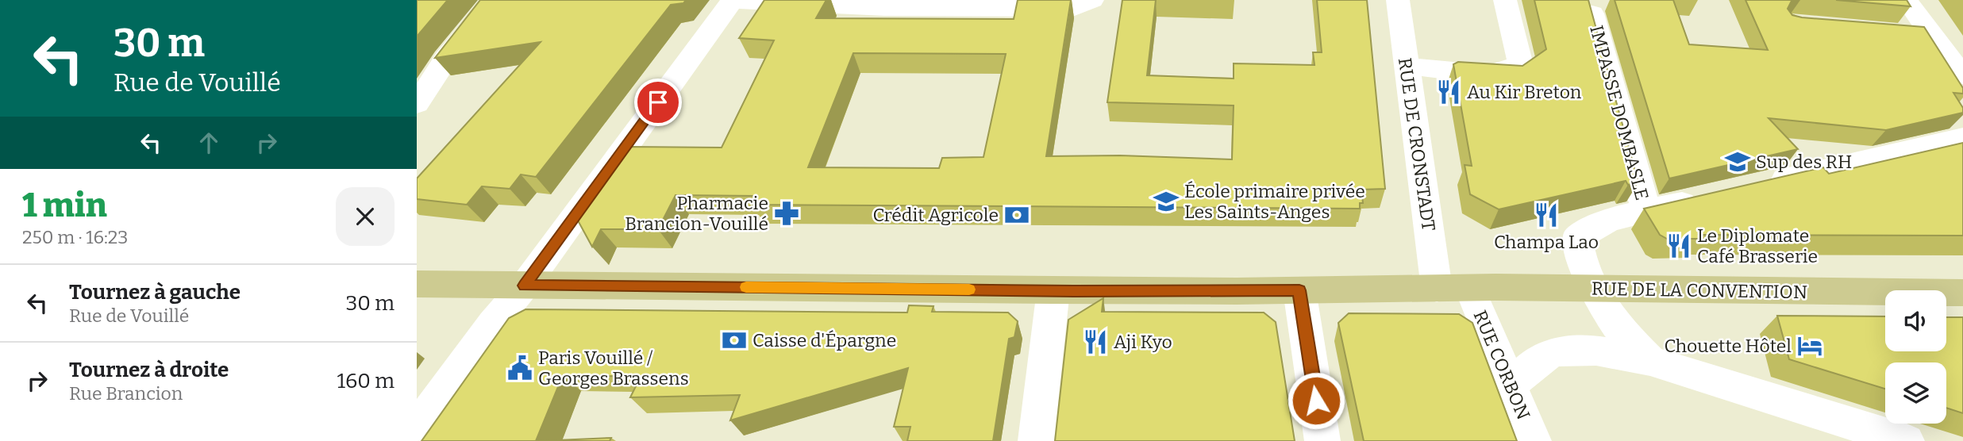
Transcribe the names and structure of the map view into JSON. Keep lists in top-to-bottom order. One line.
{"streets":{"main road":["RUE DE LA CONVENTION"],"street":["IMPASSE DOMBASLE","RUE DE CRONSTADT","RUE CORBON"]},"crossings":[["RUE DE CRONSTADT","RUE DE LA CONVENTION"],["RUE DE CRONSTADT","RUE CORBON"],["RUE DE LA CONVENTION","RUE CORBON"]],"places":{"restaurant":["Au Kir Breton","Champa Lao","Le Diplomate Café Brasserie","Aji Kyo"],"school or university":["Sup des RH","École primaire privée Les Saints-Anges"],"pharmacy":["Pharmacie Brancion-Vouillé"],"bank":["Crédit Agricole","Caisse d'Épargne"],"hotel":["Chouette Hôtel"],"public building":["Paris Vouillé / Georges Brassens"]},"page":{"turn":["30 m","Rue de Vouillé"],"heading":["1 min","250 m · 16:23"],"list":[{"name":"Tournez à gauche","note":"Rue de Vouillé","value":"30 m"},{"name":"Tournez à droite","note":"Rue Brancion","value":"160 m"}]}}
